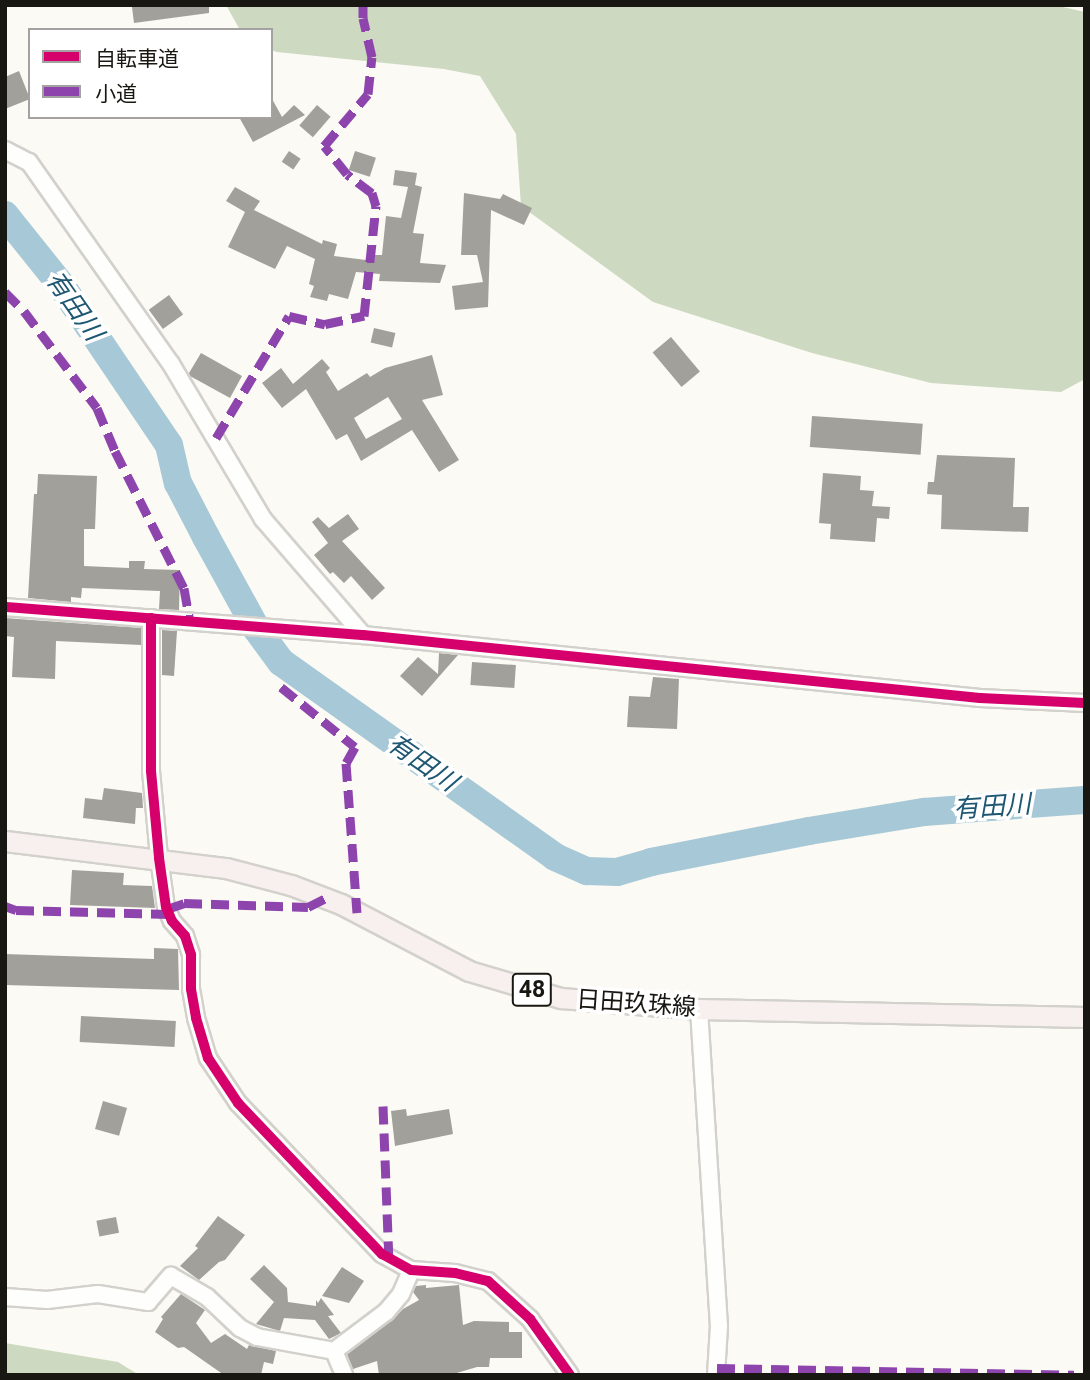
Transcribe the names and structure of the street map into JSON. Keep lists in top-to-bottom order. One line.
{"streets":{"main road":["48","日田玖珠線"]},"water":["有田川"],"legend":["自転車道","小道"]}
